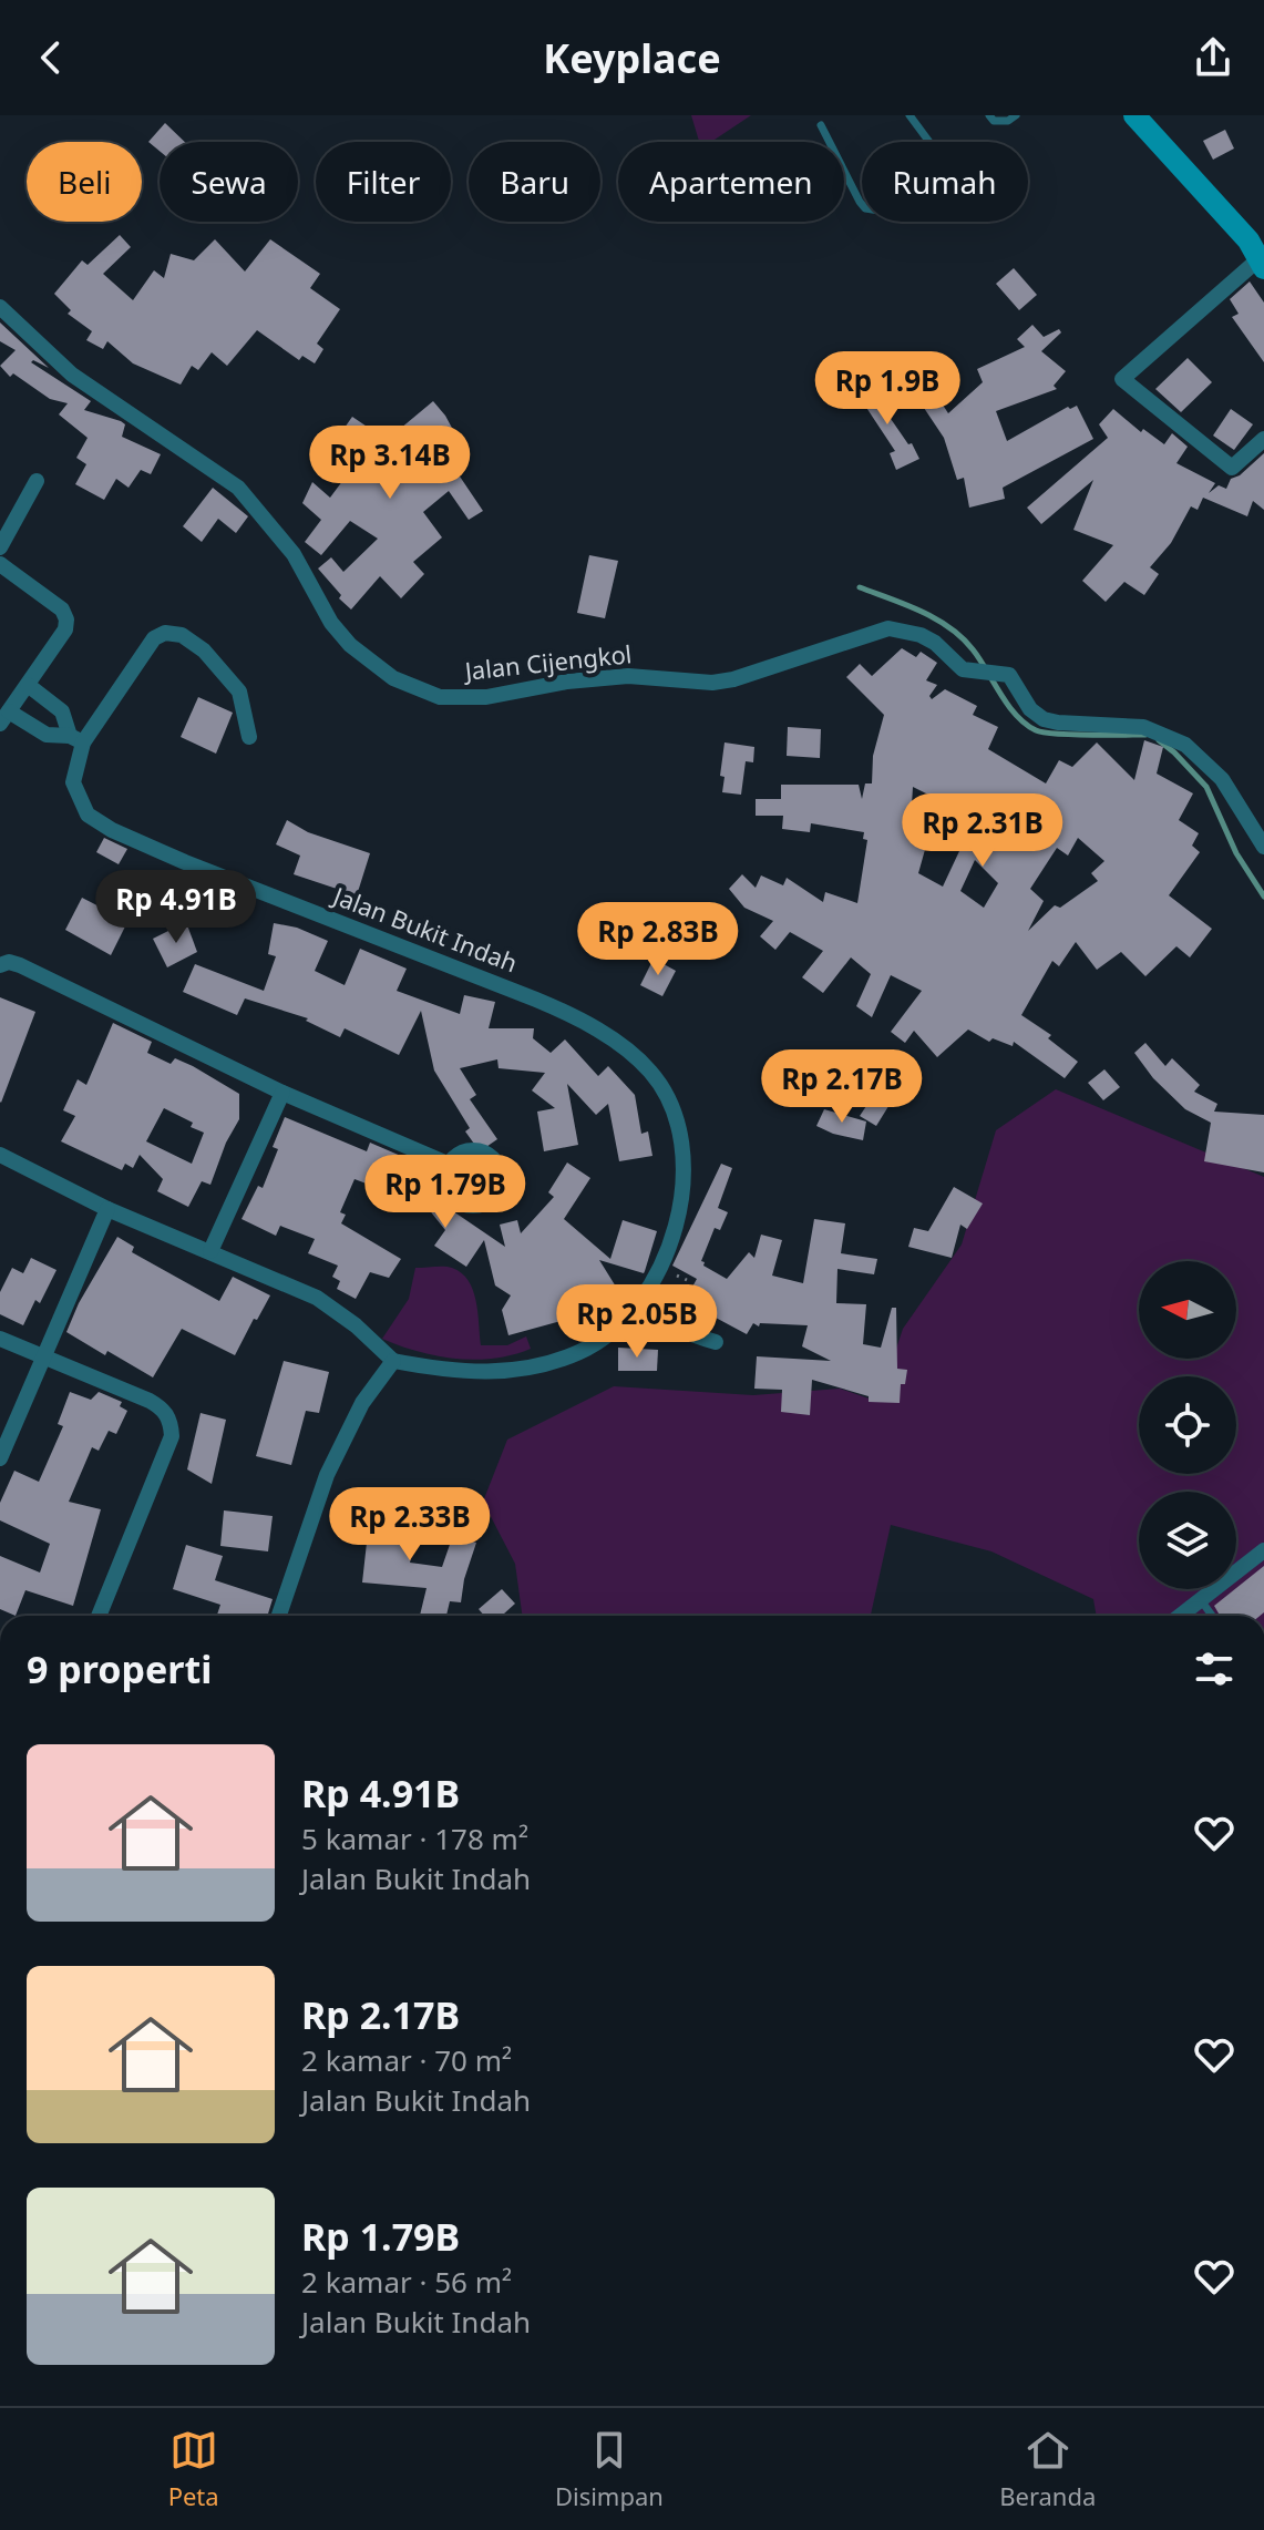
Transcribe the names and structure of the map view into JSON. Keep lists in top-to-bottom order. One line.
{"streets":{"street":["Jalan Cijengkol","Jalan Bukit Indah"]},"north":"left","page":{"header":"Keyplace","chip":["Beli","Sewa","Filter","Baru","Apartemen","Rumah"],"price":["Rp 1.9B","Rp 3.14B","Rp 2.31B","Rp 4.91B","Rp 2.83B","Rp 2.17B","Rp 1.79B","Rp 2.05B","Rp 2.33B"],"heading":"9 properti","list":[{"name":"Rp 4.91B","note":"5 kamar · 178 m² · Jalan Bukit Indah"},{"name":"Rp 2.17B","note":"2 kamar · 70 m² · Jalan Bukit Indah"},{"name":"Rp 1.79B","note":"2 kamar · 56 m² · Jalan Bukit Indah"}],"tabs":["Peta","Disimpan","Beranda"]}}
